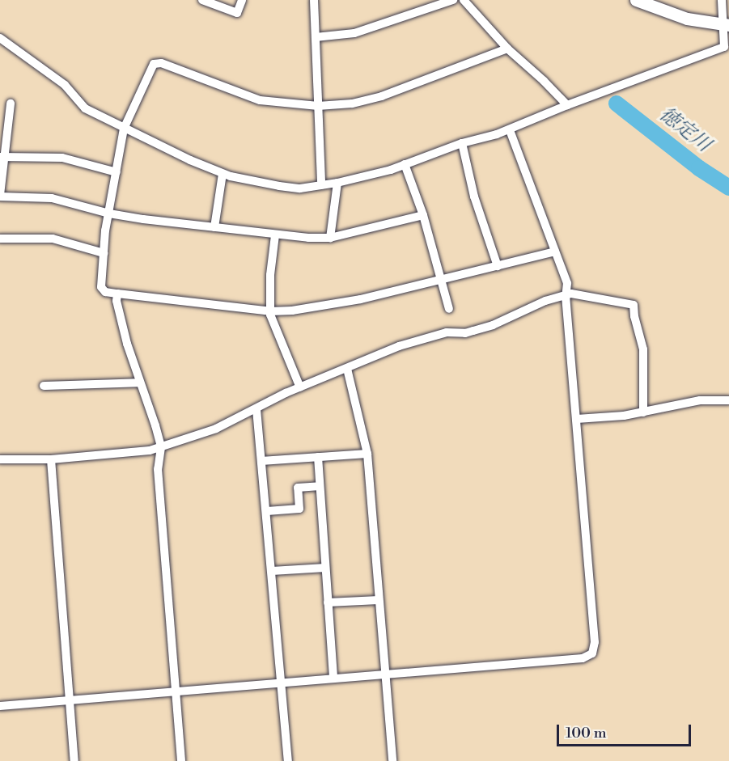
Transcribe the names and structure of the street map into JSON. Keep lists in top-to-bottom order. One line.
{"water":["徳定川"],"scale_bar":"100 m"}
